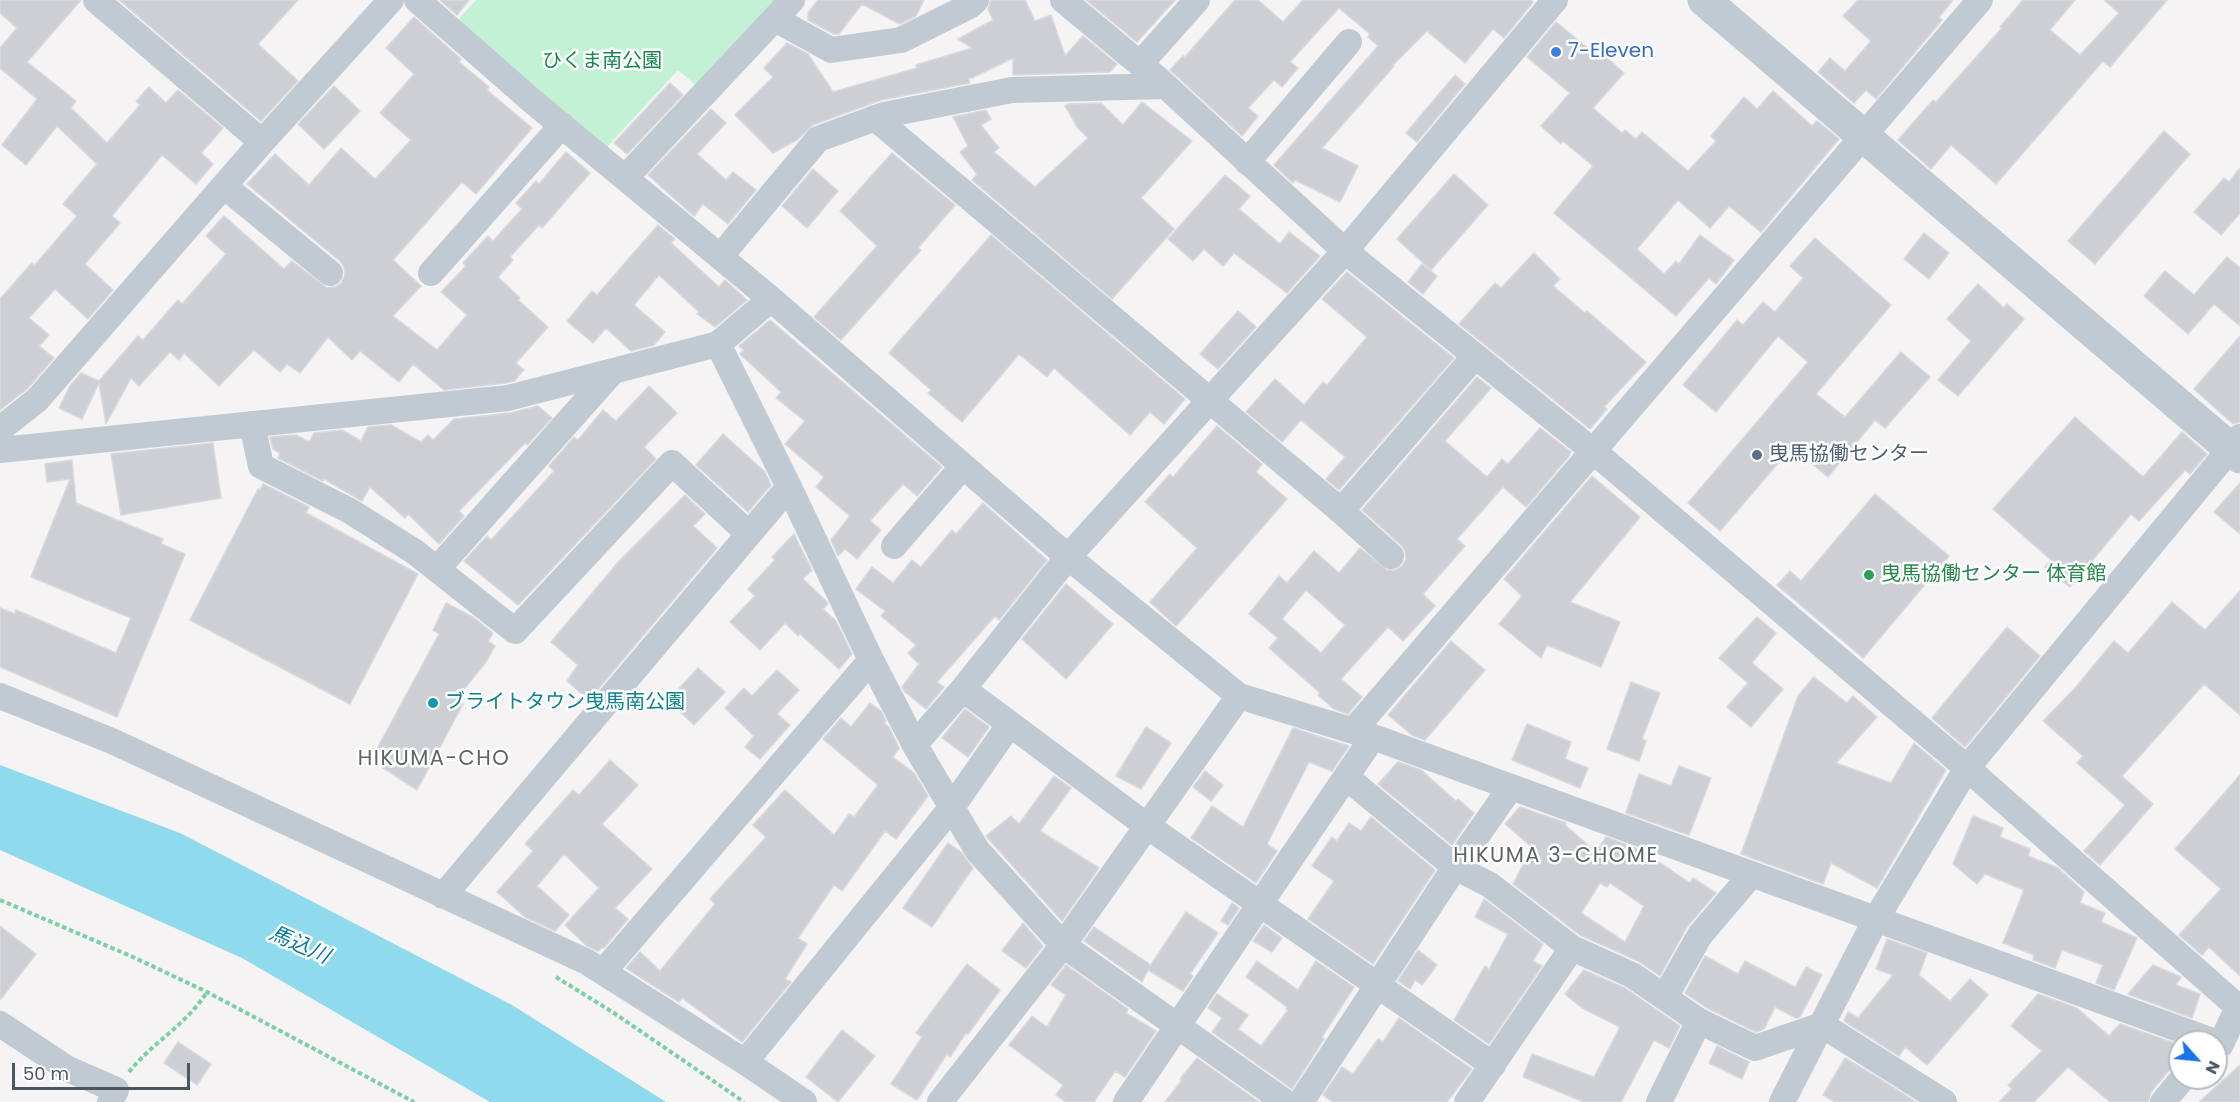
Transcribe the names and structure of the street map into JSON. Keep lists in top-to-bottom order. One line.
{"districts":["HIKUMA-CHO","HIKUMA 3-CHOME"],"water":["馬込川"],"parks":["ひくま南公園"],"places":["7-Eleven","曳馬協働センター","曳馬協働センター 体育館","ブライトタウン曳馬南公園"],"scale_bar":"50 m","north":"bottom right"}
